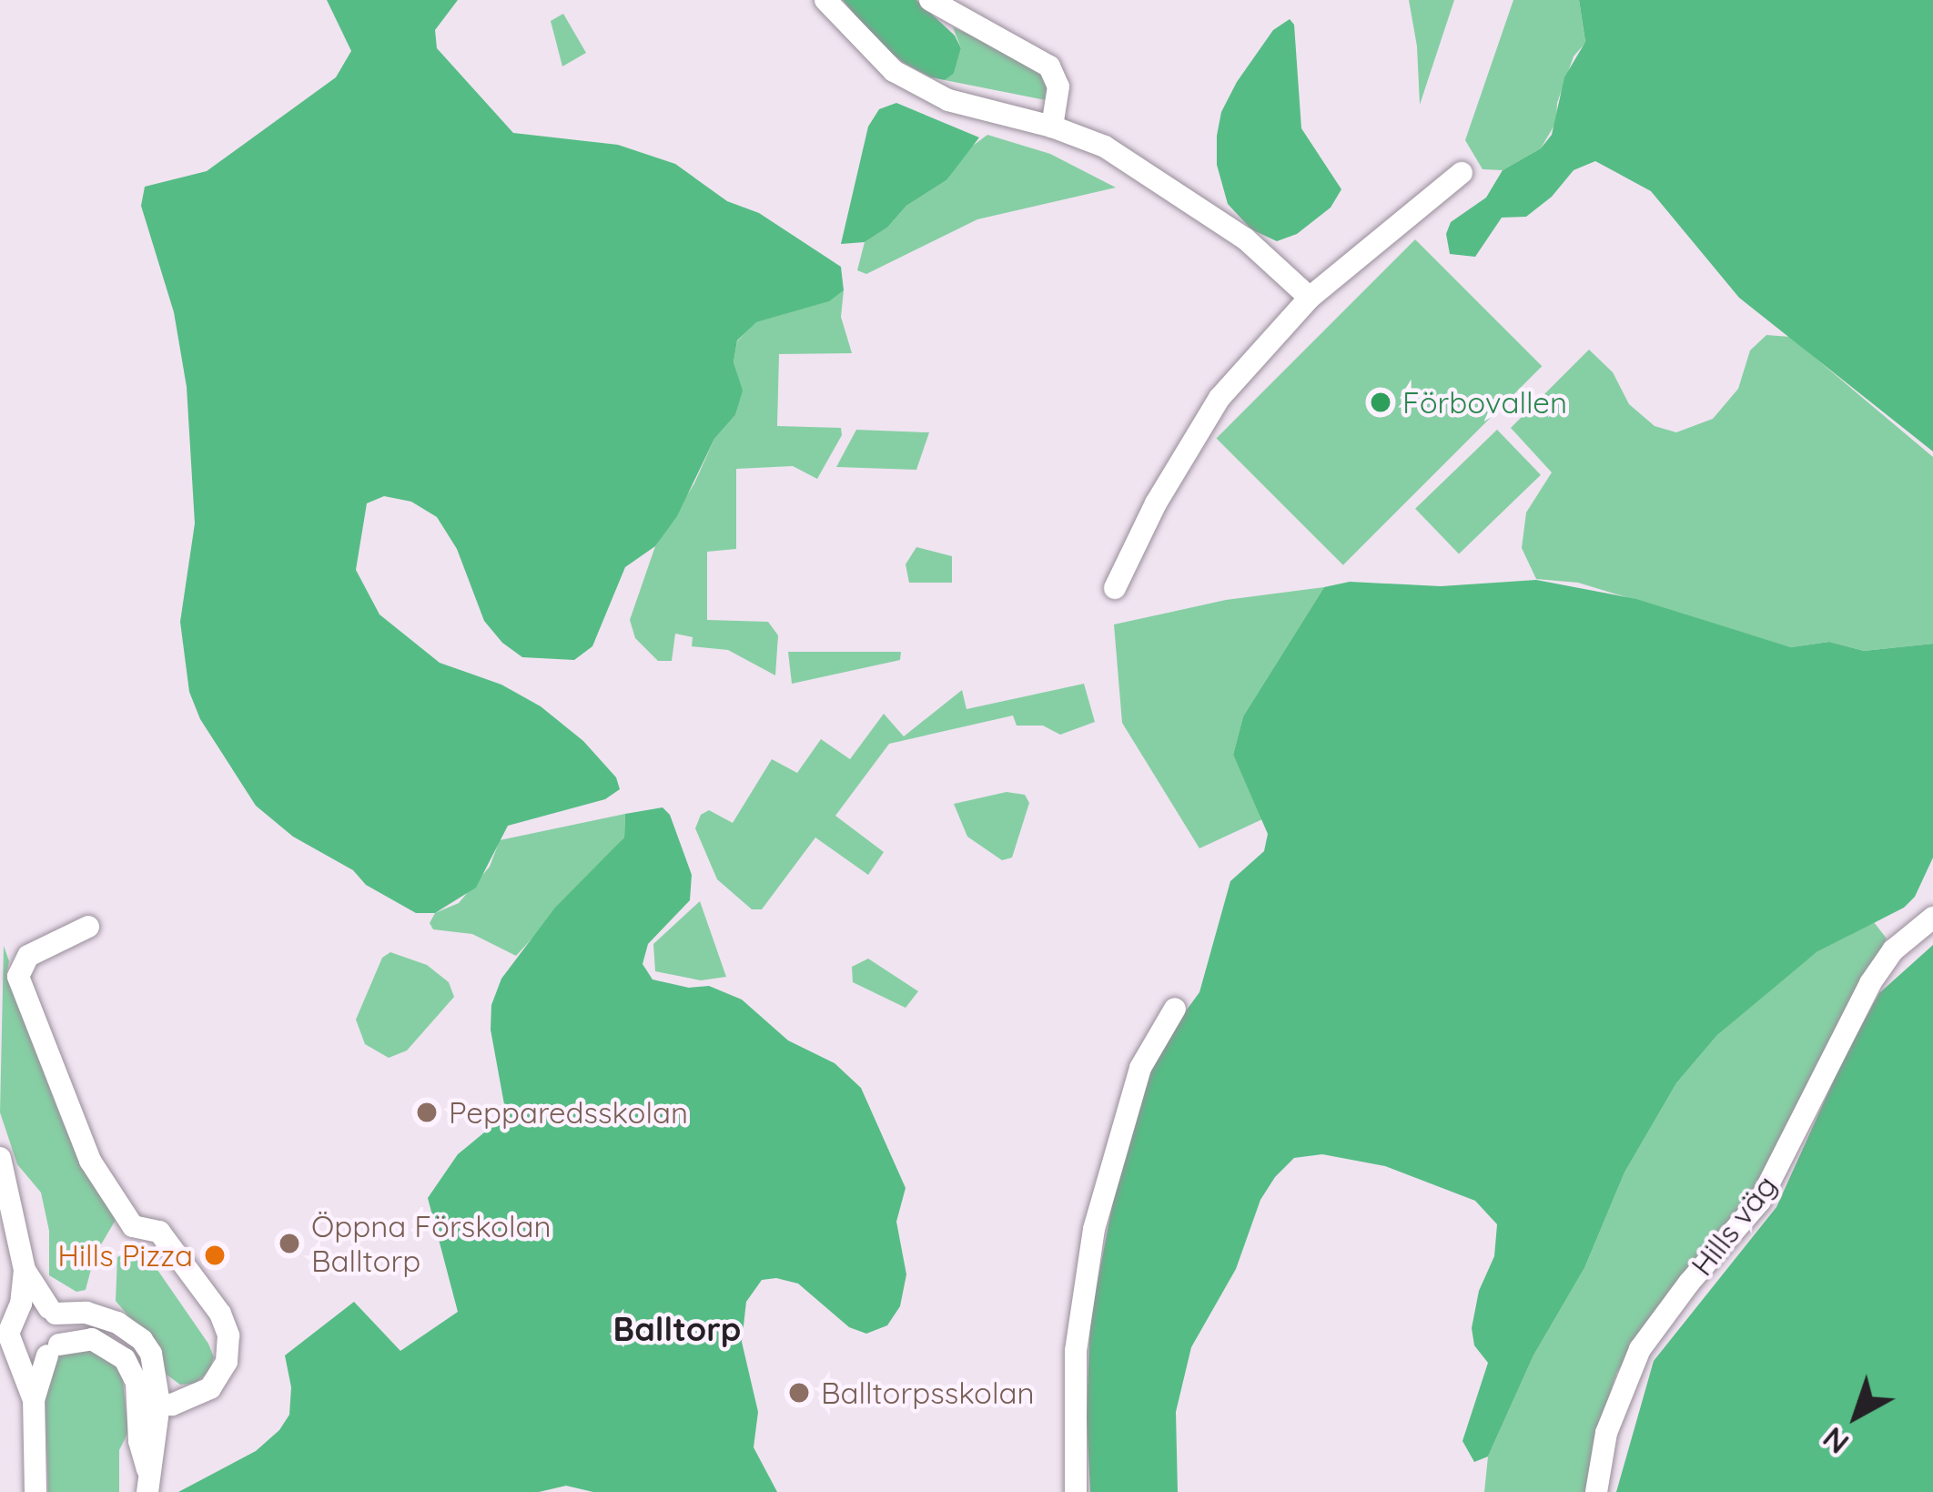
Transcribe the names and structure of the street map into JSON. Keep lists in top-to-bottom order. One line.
{"streets":{"street":["Hills väg"]},"districts":["Balltorp"],"places":["Förbovallen","Pepparedsskolan","Öppna Förskolan Balltorp","Hills Pizza","Balltorpsskolan"],"north":"bottom left"}
